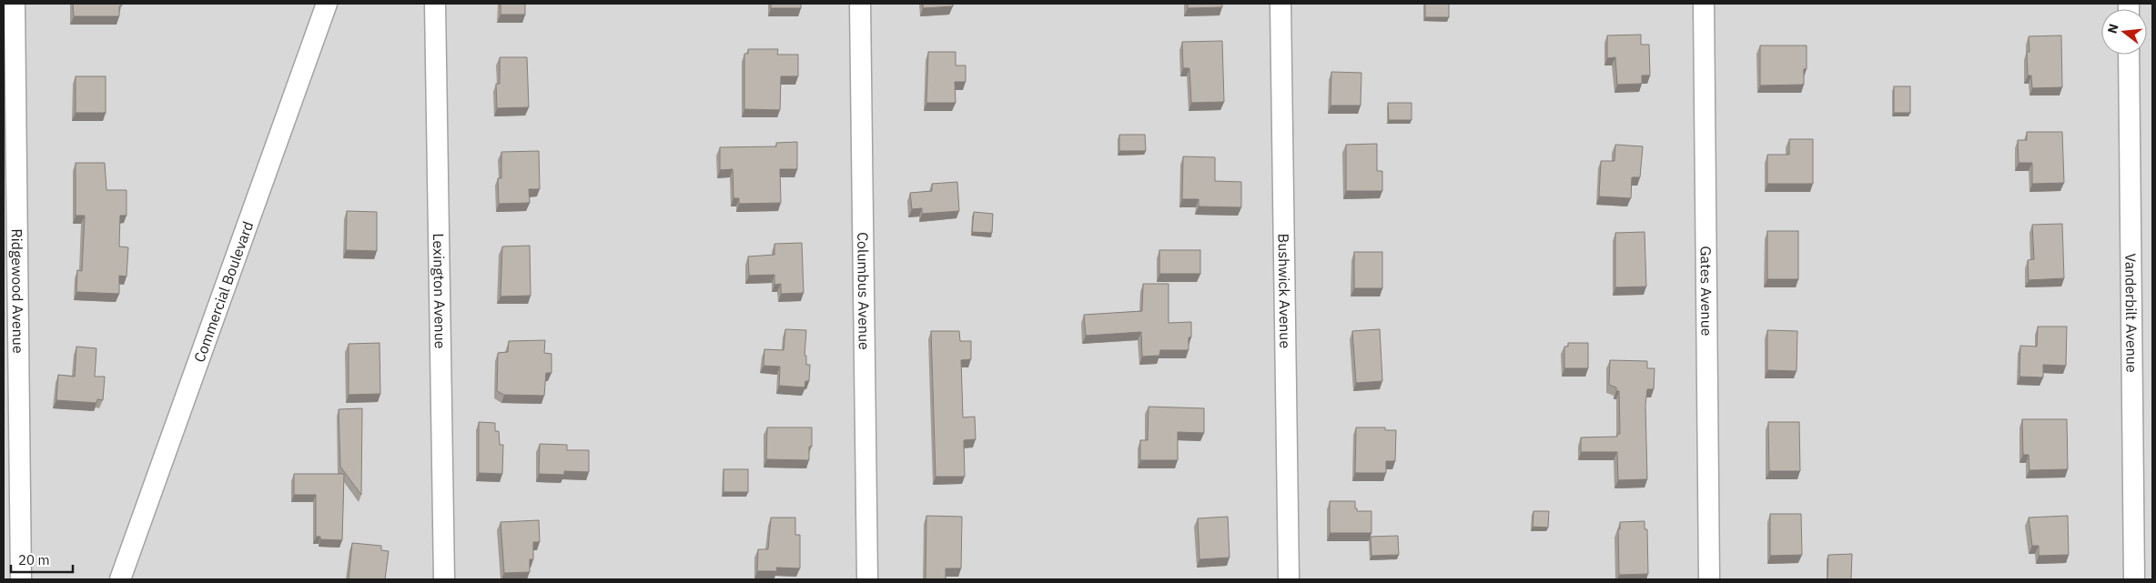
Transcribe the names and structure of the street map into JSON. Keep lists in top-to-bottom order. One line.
{"streets":{"street":["Ridgewood Avenue","Commercial Boulevard","Lexington Avenue","Columbus Avenue","Bushwick Avenue","Gates Avenue","Vanderbilt Avenue"]},"scale_bar":"20 m","north":"left"}
